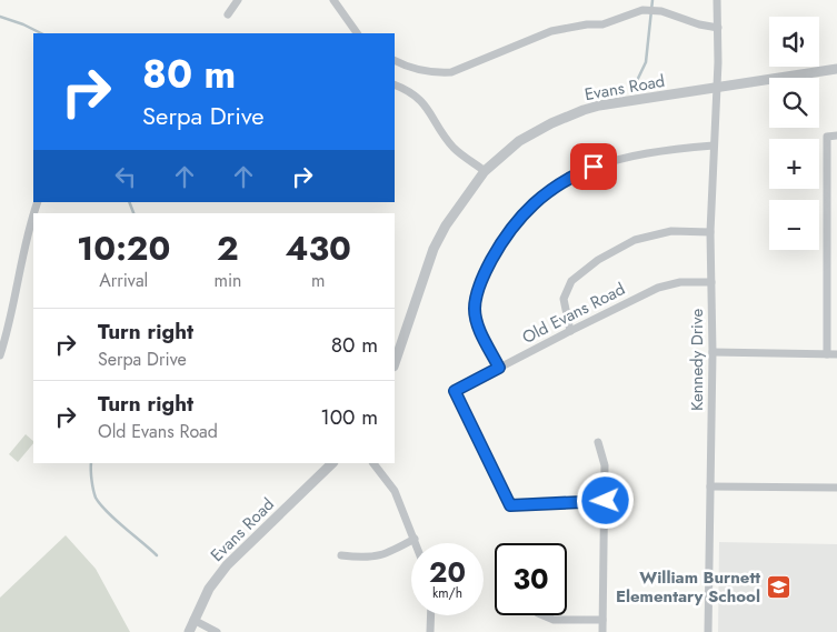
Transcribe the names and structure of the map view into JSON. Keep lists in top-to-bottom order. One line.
{"streets":{"street":["Evans Road","Old Evans Road","Kennedy Drive"]},"crossings":[["Evans Road","Kennedy Drive"],["Old Evans Road","Kennedy Drive"]],"places":{"school or university":["William Burnett Elementary School"]},"page":{"map_buttons":["+","−"],"turn":["80 m","Serpa Drive"],"eta":["10:20","Arrival","2","min","430","m"],"list":[{"name":"Turn right","note":"Serpa Drive","value":"80 m"},{"name":"Turn right","note":"Old Evans Road","value":"100 m"}],"speed":"20 km/h","limit":"30"}}
